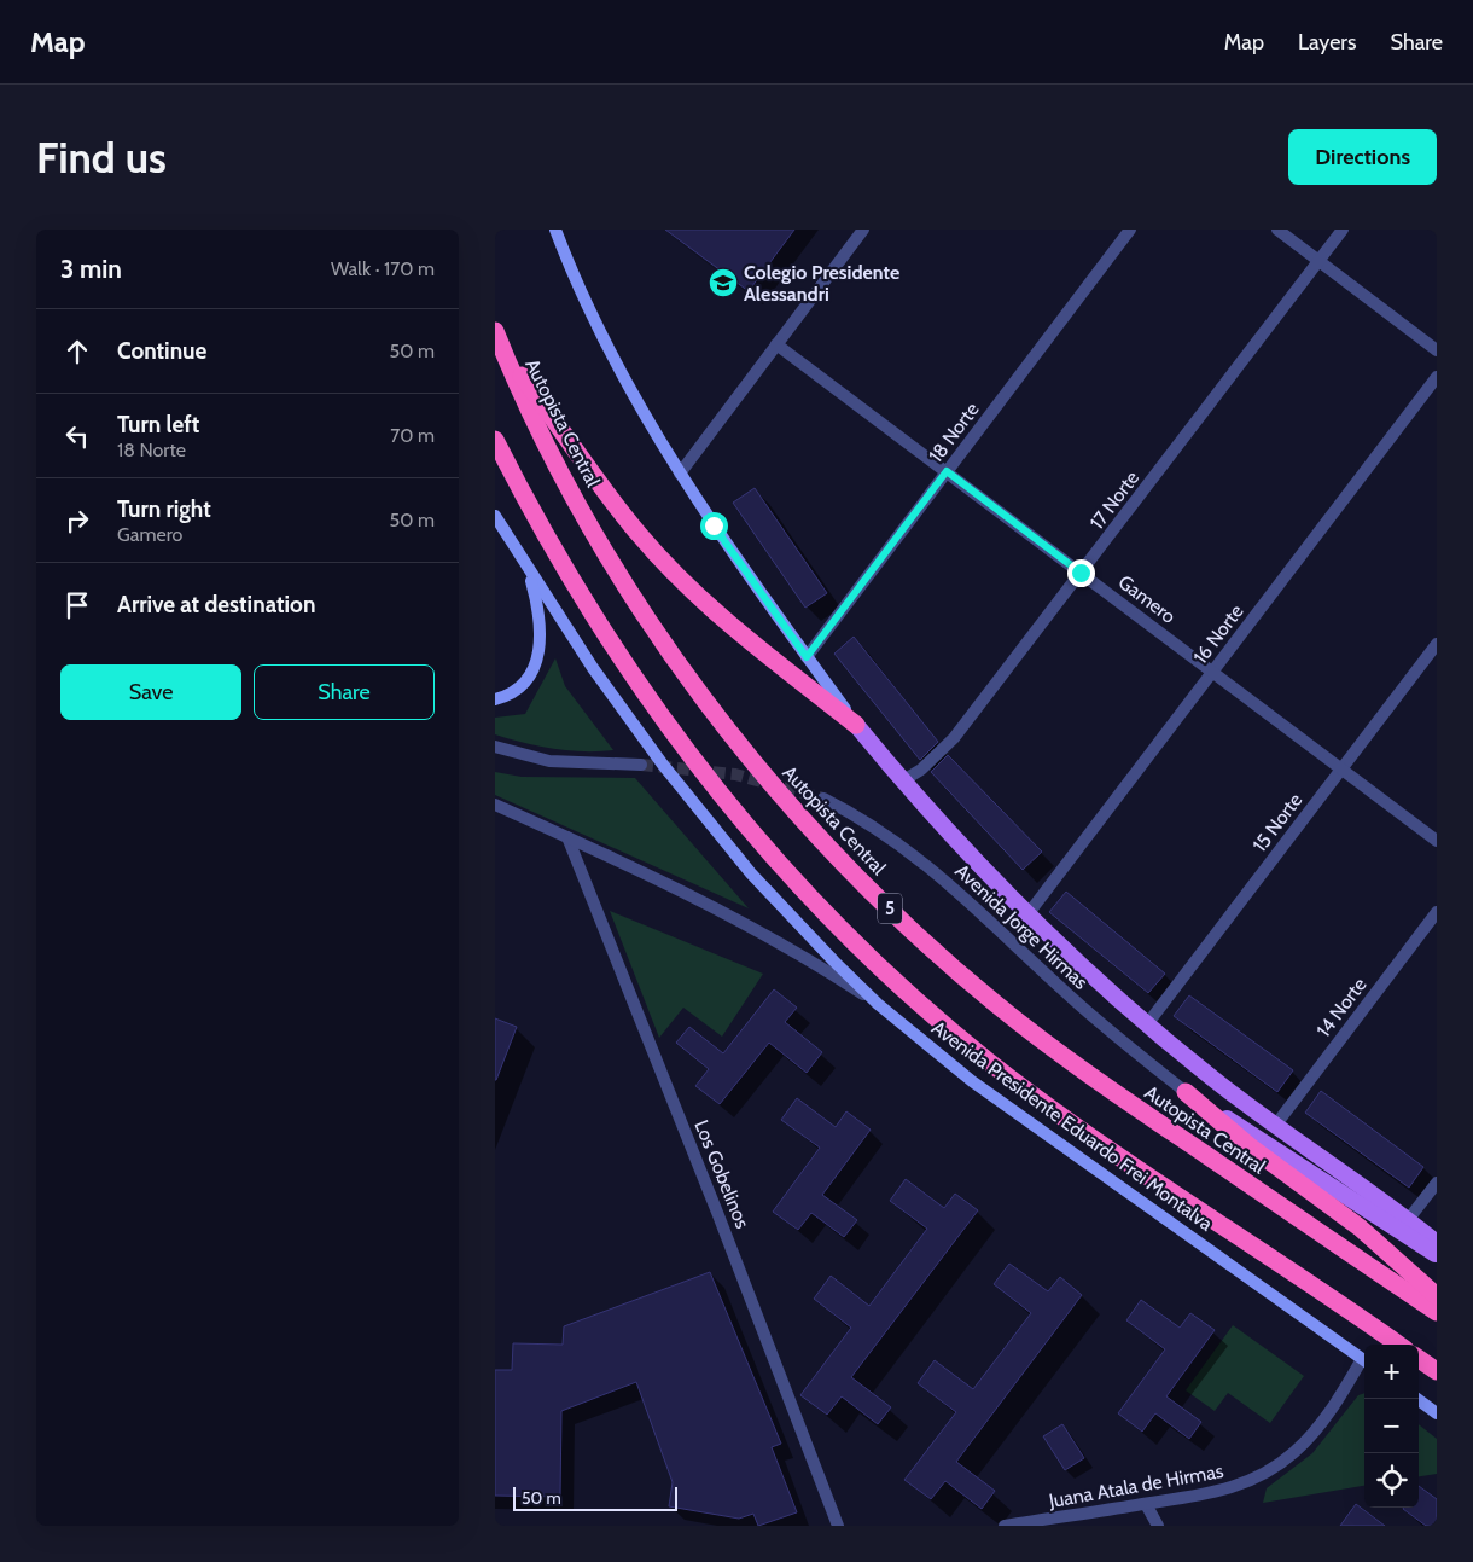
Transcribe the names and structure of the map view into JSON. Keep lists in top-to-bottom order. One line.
{"streets":{"highway":["Autopista Central","5"],"main road":["Avenida Presidente Eduardo Frei Montalva"],"street":["18 Norte","17 Norte","Gamero","16 Norte","15 Norte","Avenida Jorge Hirmas","14 Norte","Los Gobelinos","Juana Atala de Hirmas"]},"crossings":[["18 Norte","Gamero"],["17 Norte","Gamero"],["Gamero","16 Norte"],["Gamero","15 Norte"]],"places":{"school or university":["Colegio Presidente Alessandri"]},"scale_bar":"50 m","page":{"header":"Map","nav":["Map","Layers","Share"],"buttons":["Directions",["Save","Share"]],"title":"Find us","heading":["3 min","Walk · 170 m"],"list":[["Continue","50 m"],["Turn left","18 Norte","70 m"],["Turn right","Gamero","50 m"],"Arrive at destination"],"map_buttons":["+","−"],"scale":"50 m"}}
